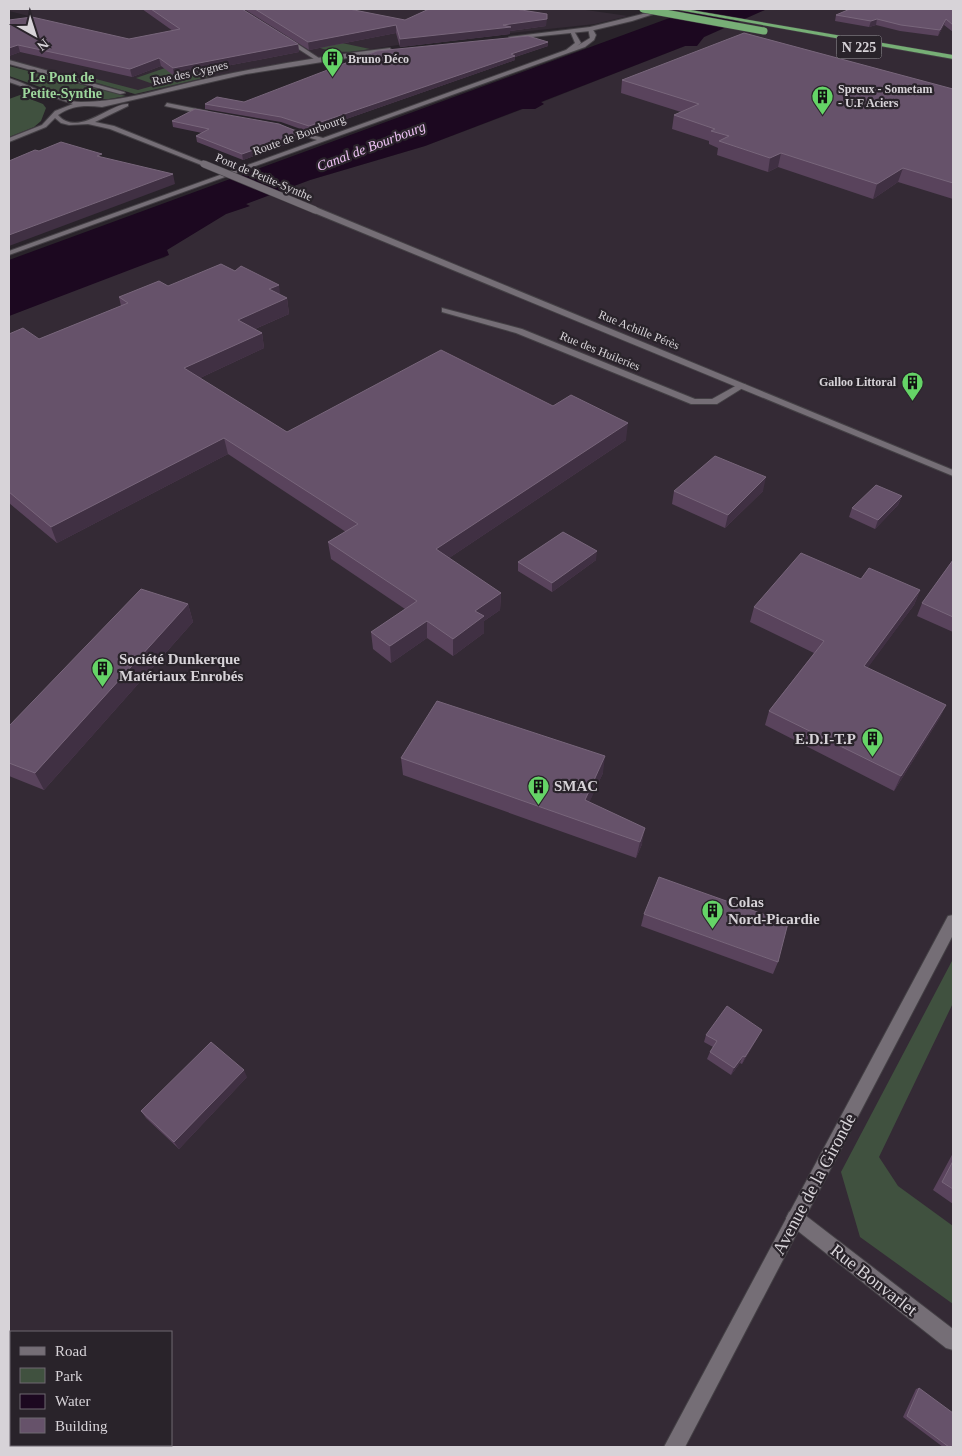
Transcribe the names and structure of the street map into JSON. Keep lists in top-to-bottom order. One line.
{"streets":{"highway":["N 225"],"street":["Rue des Cygnes","Route de Bourbourg","Pont de Petite-Synthe","Rue Achille Pérès","Rue des Huileries","Avenue de la Gironde","Rue Bonvarlet"]},"crossings":[["Pont de Petite-Synthe","Rue Achille Pérès"],["Rue Achille Pérès","Rue des Huileries"],["Avenue de la Gironde","Rue Bonvarlet"]],"districts":["Le Pont de Petite-Synthe"],"water":["Canal de Bourbourg"],"places":{"building":["Bruno Déco","Spreux - Sometam - U.F Aciers","Galloo Littoral","Société Dunkerque Matériaux Enrobés","E.D.I-T.P","SMAC","Colas Nord-Picardie"]},"legend":["Road","Park","Water","Building"],"north":"bottom right"}
